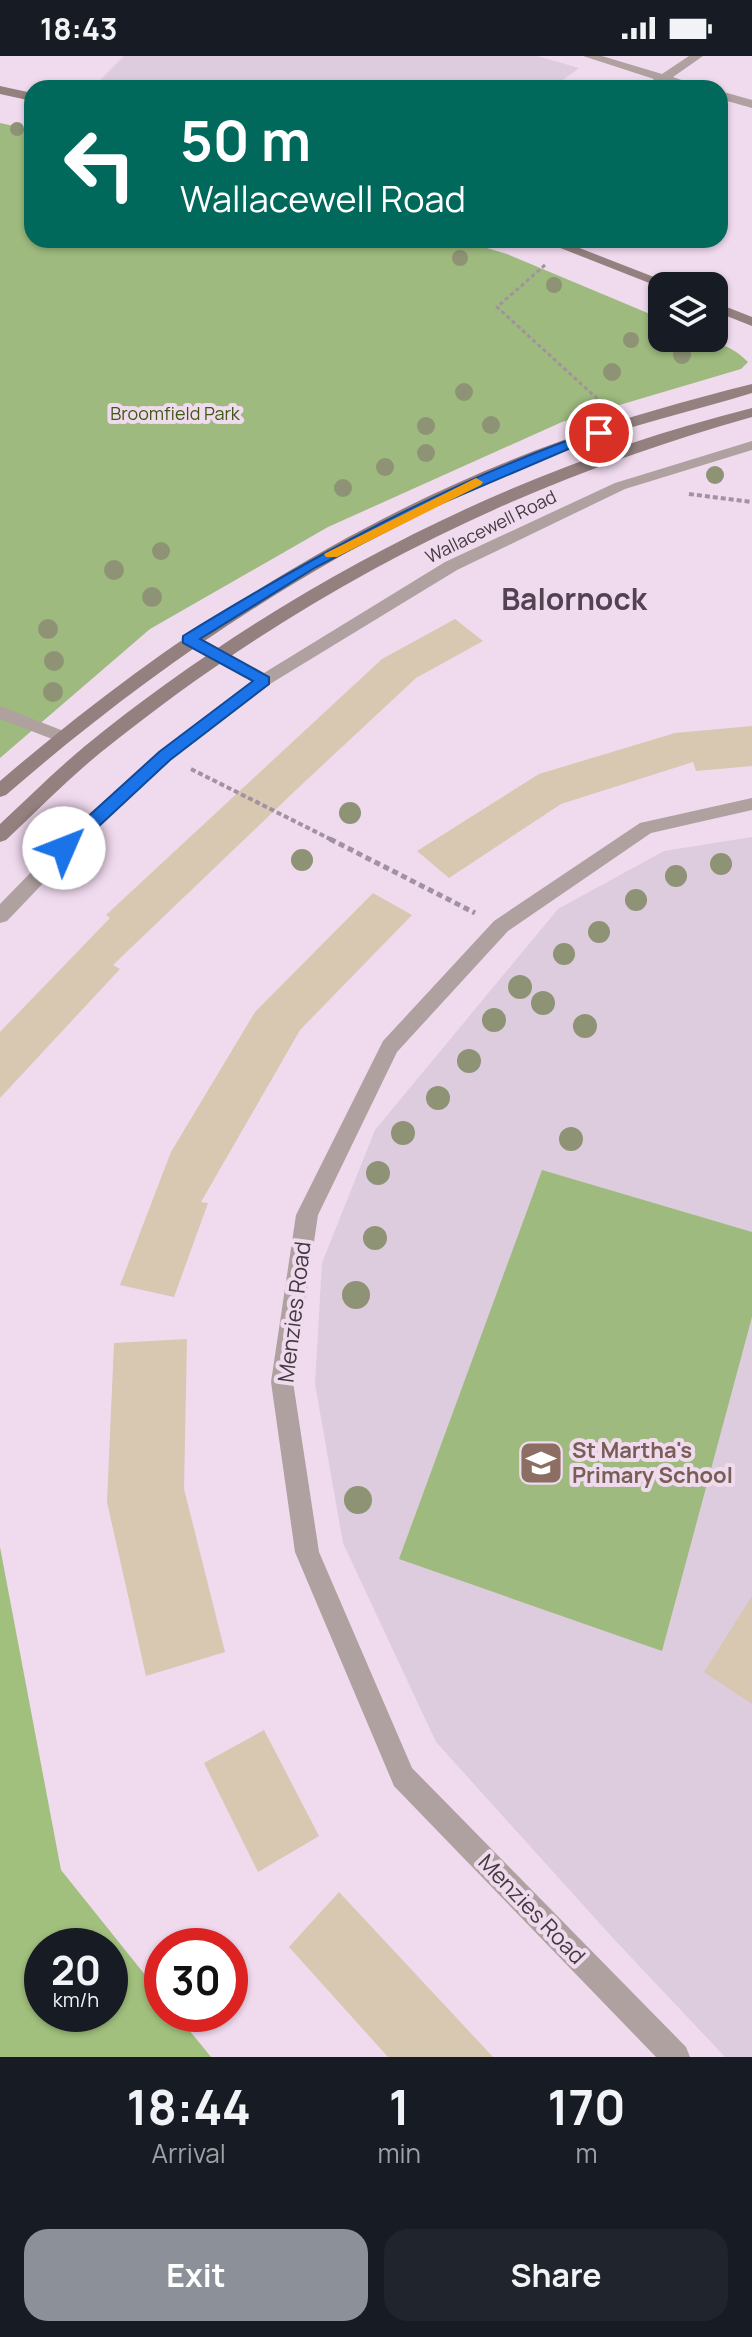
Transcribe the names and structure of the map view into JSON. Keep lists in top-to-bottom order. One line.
{"streets":{"street":["Wallacewell Road","Menzies Road"]},"districts":["Balornock"],"parks":["Broomfield Park"],"places":{"school or university":["St Martha's Primary School"]},"page":{"status":"18:43","turn":["50 m","Wallacewell Road"],"speed":"20 km/h","limit":"30","eta":["18:44","Arrival","1","min","170","m"],"buttons":["Exit","Share"]}}
